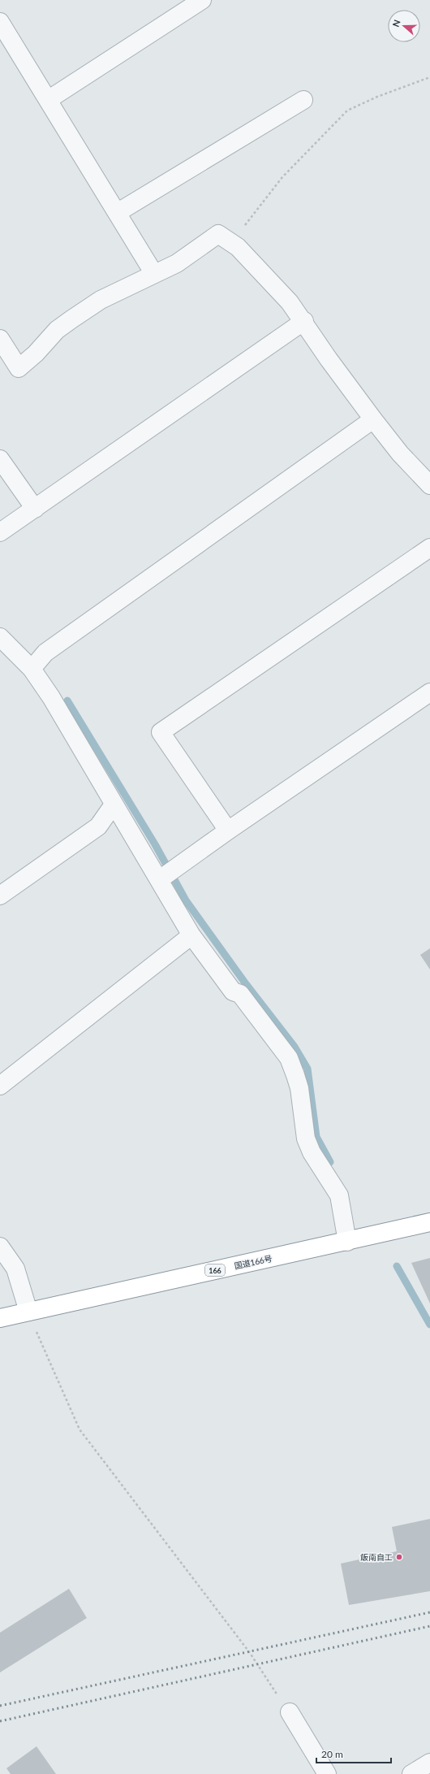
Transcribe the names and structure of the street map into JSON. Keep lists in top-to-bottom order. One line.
{"streets":{"highway":["国道166号","166"]},"places":["飯南自工"],"scale_bar":"20 m","north":"left"}
